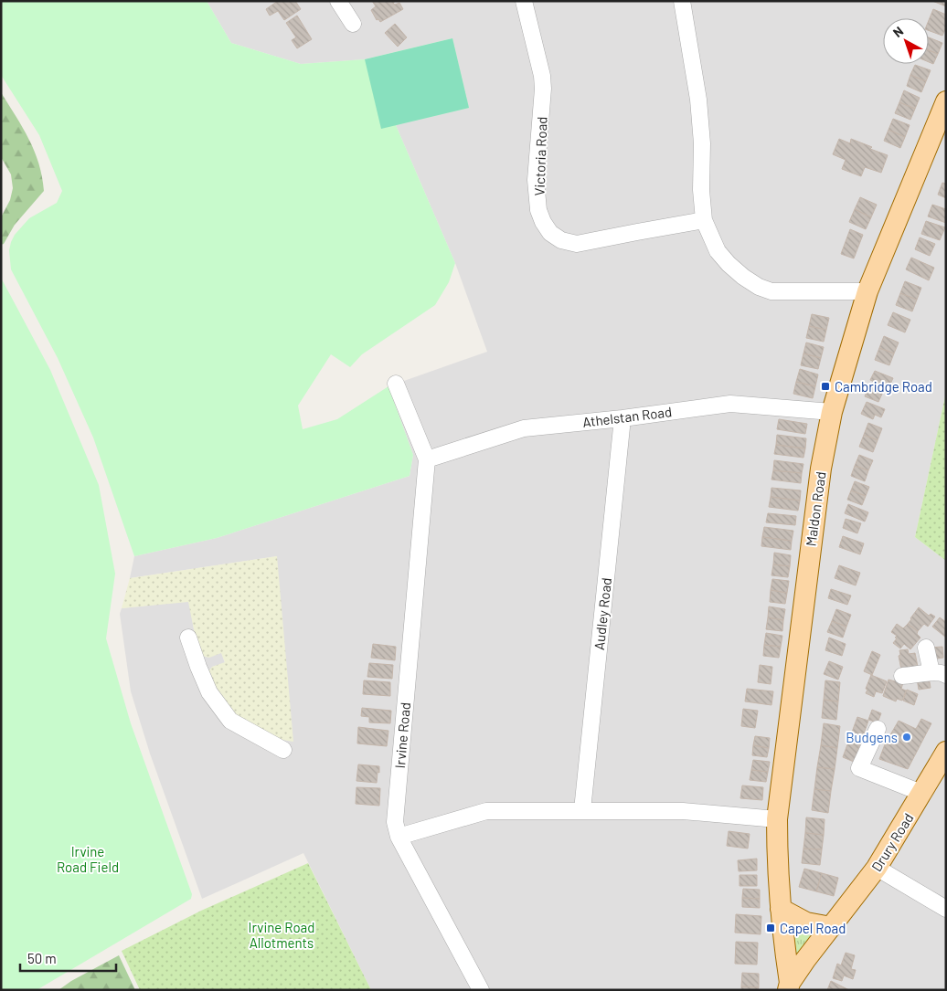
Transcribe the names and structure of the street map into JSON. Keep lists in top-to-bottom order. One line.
{"streets":{"main road":["Maldon Road","Drury Road"],"street":["Victoria Road","Athelstan Road","Audley Road","Irvine Road"]},"crossings":[["Athelstan Road","Maldon Road"],["Athelstan Road","Audley Road"],["Athelstan Road","Irvine Road"],["Maldon Road","Drury Road"]],"parks":["Irvine Road Field","Irvine Road Allotments"],"places":{"transit":["Cambridge Road","Capel Road"],"other":["Budgens"]},"scale_bar":"50 m","north":"top left"}
